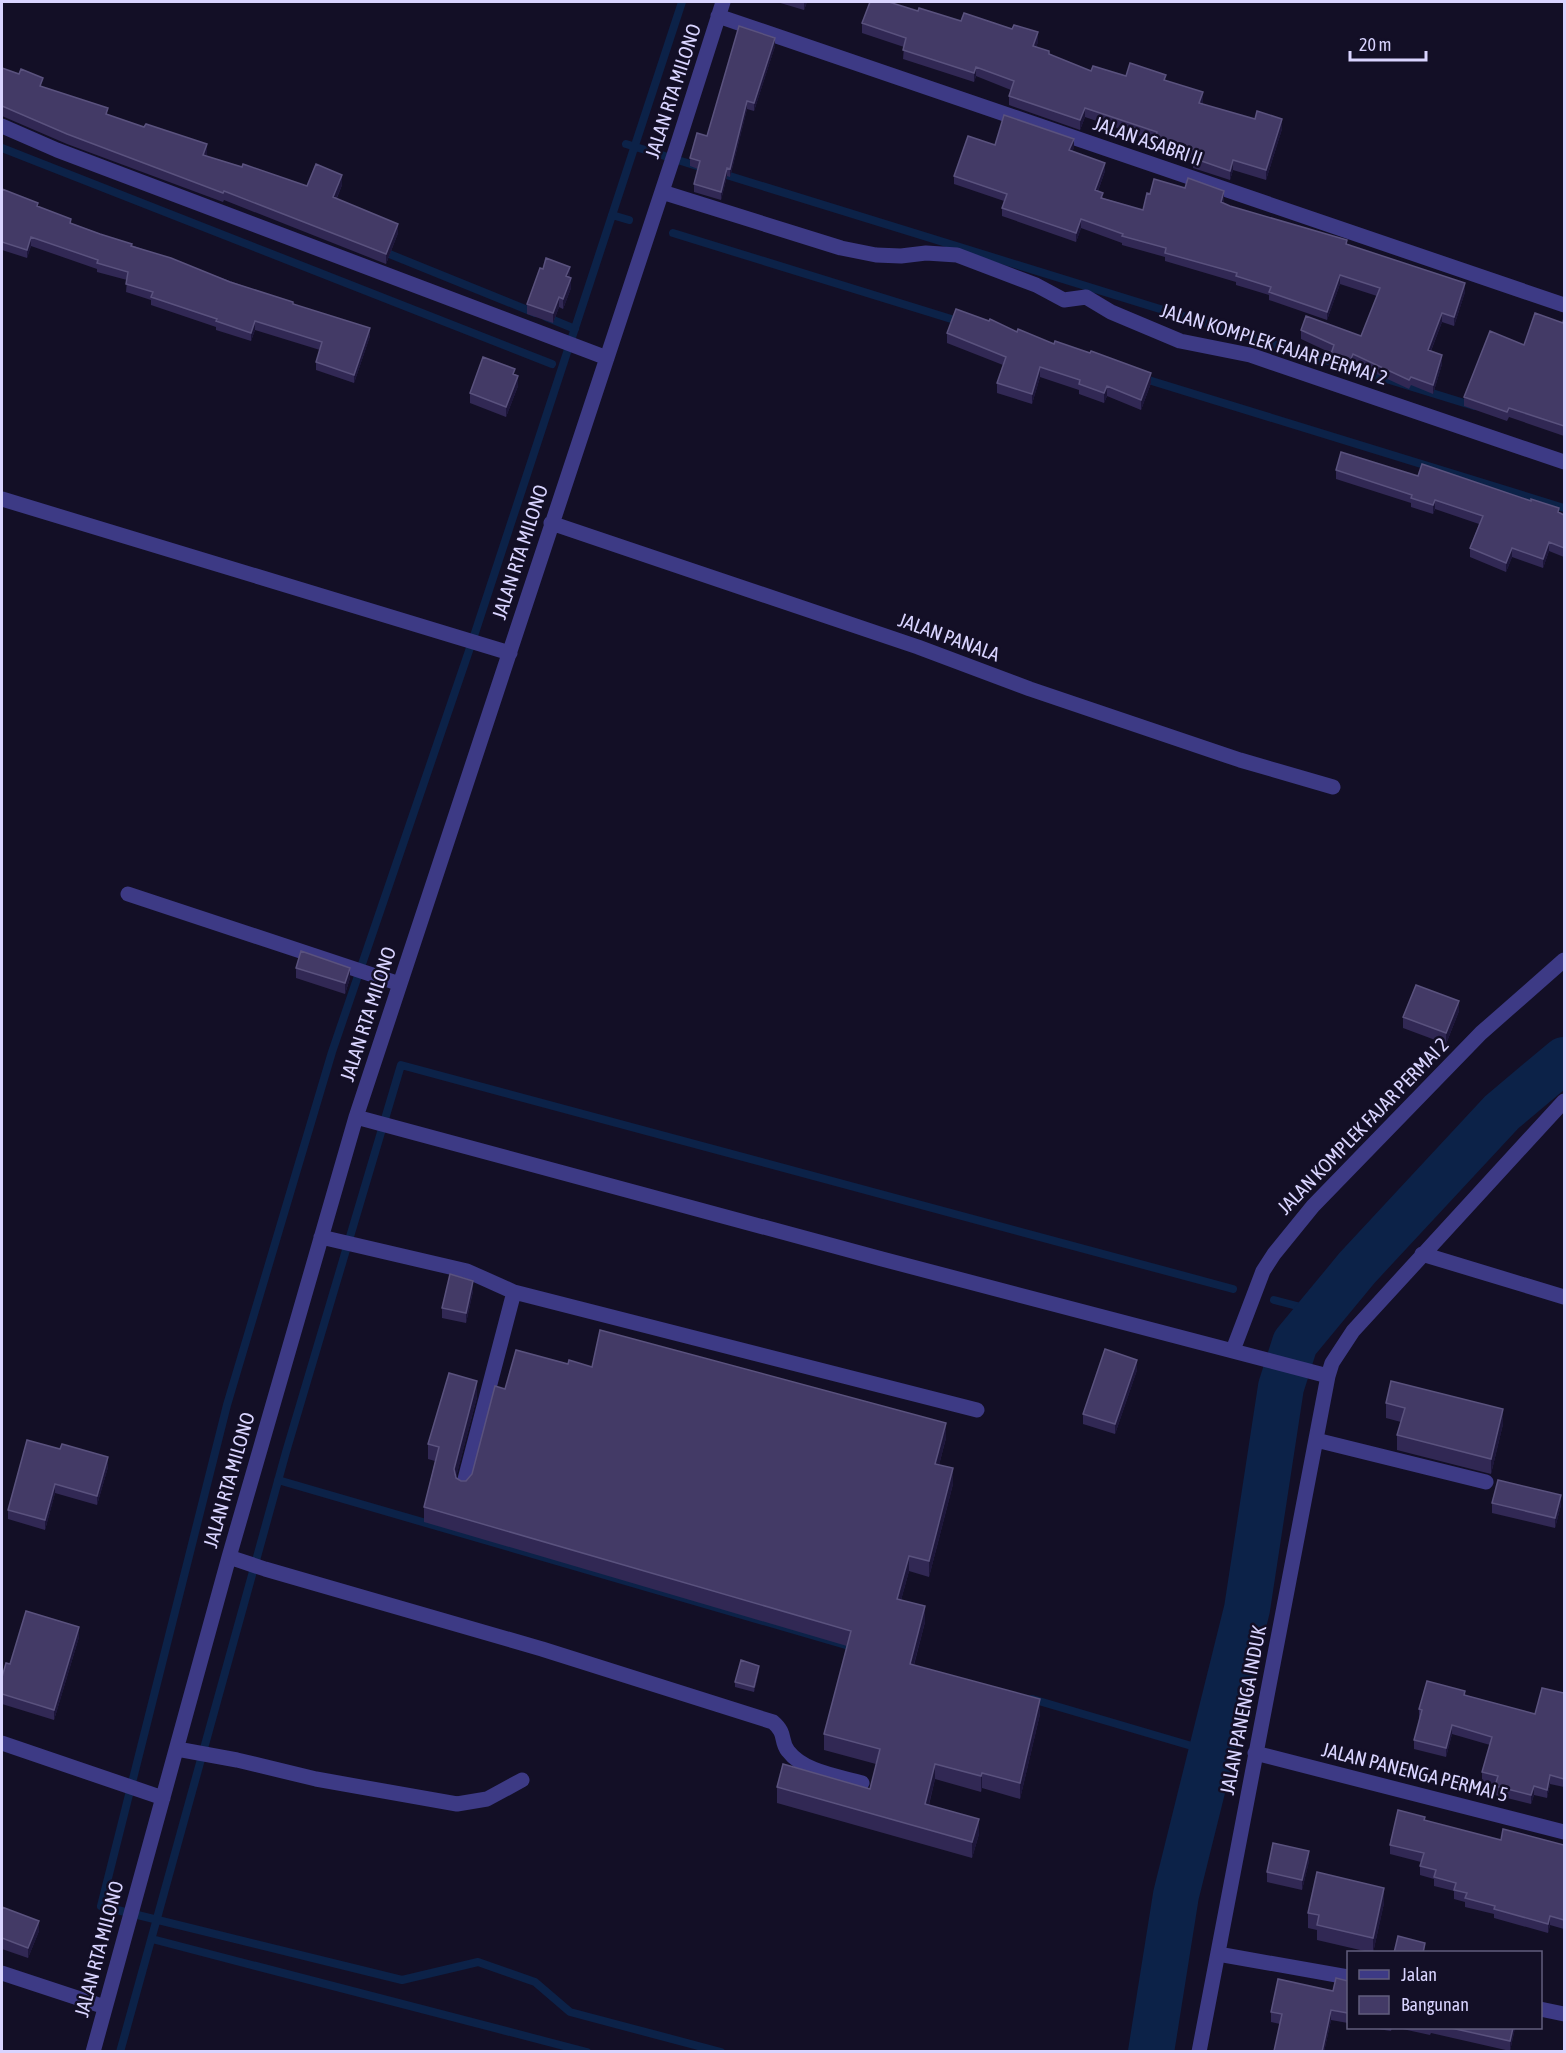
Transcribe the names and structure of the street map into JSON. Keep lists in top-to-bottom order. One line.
{"streets":{"street":["JALAN RTA MILONO","JALAN ASABRI II","JALAN KOMPLEK FAJAR PERMAI 2","JALAN PANALA","JALAN PANENGA INDUK","JALAN PANENGA PERMAI 5"]},"crossings":[["JALAN RTA MILONO","JALAN ASABRI II"],["JALAN RTA MILONO","JALAN KOMPLEK FAJAR PERMAI 2"],["JALAN RTA MILONO","JALAN PANALA"],["JALAN PANENGA INDUK","JALAN PANENGA PERMAI 5"]],"legend":["Jalan","Bangunan"],"scale_bar":"20 m"}
